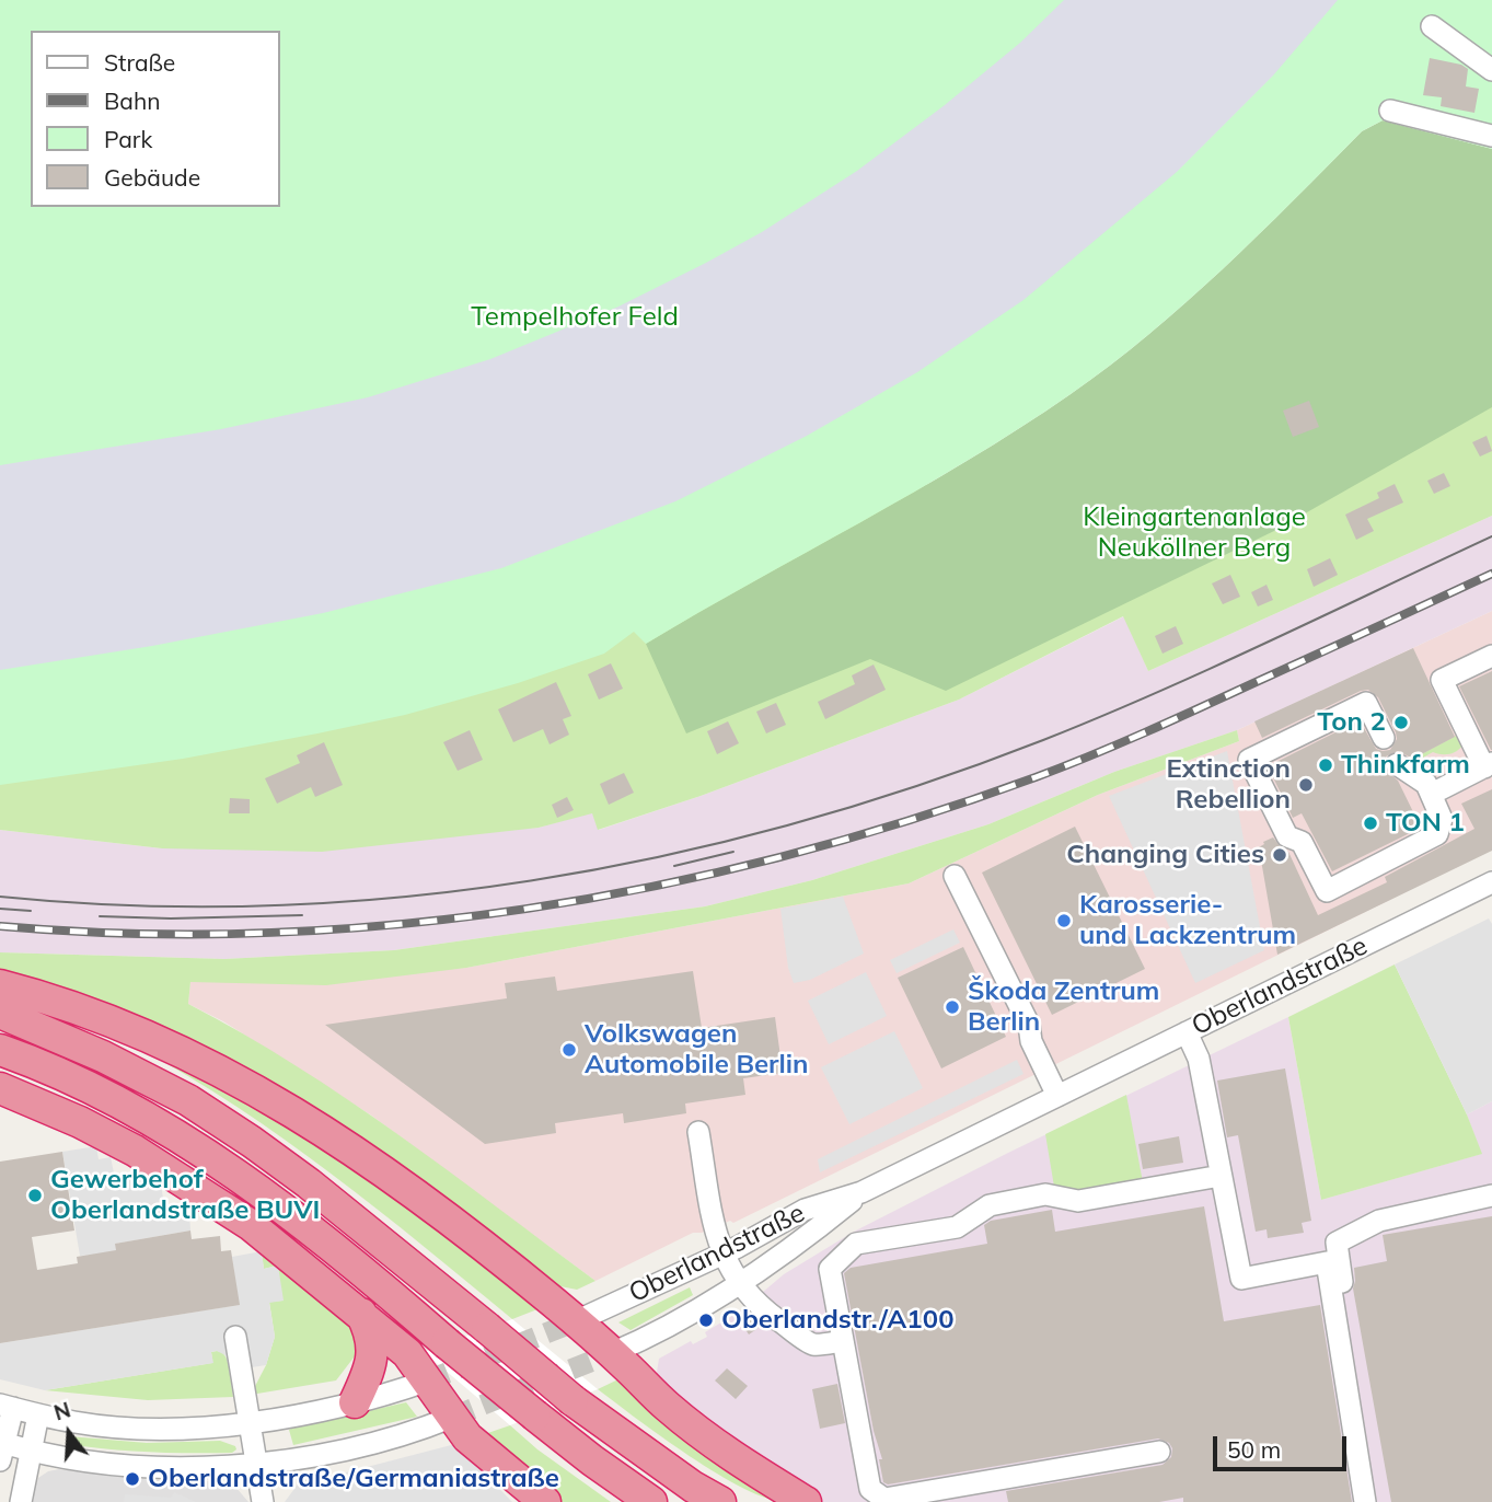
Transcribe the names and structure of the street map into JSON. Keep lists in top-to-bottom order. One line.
{"streets":{"street":["Oberlandstraße"]},"parks":["Tempelhofer Feld","Kleingartenanlage Neuköllner Berg"],"places":["Ton 2","Thinkfarm","Extinction Rebellion","TON 1","Changing Cities","Karosserie- und Lackzentrum","Škoda Zentrum Berlin","Volkswagen Automobile Berlin","Gewerbehof Oberlandstraße BUVI","Oberlandstr./A100","Oberlandstraße/Germaniastraße"],"legend":["Straße","Bahn","Park","Gebäude"],"scale_bar":"50 m","north":"top"}
